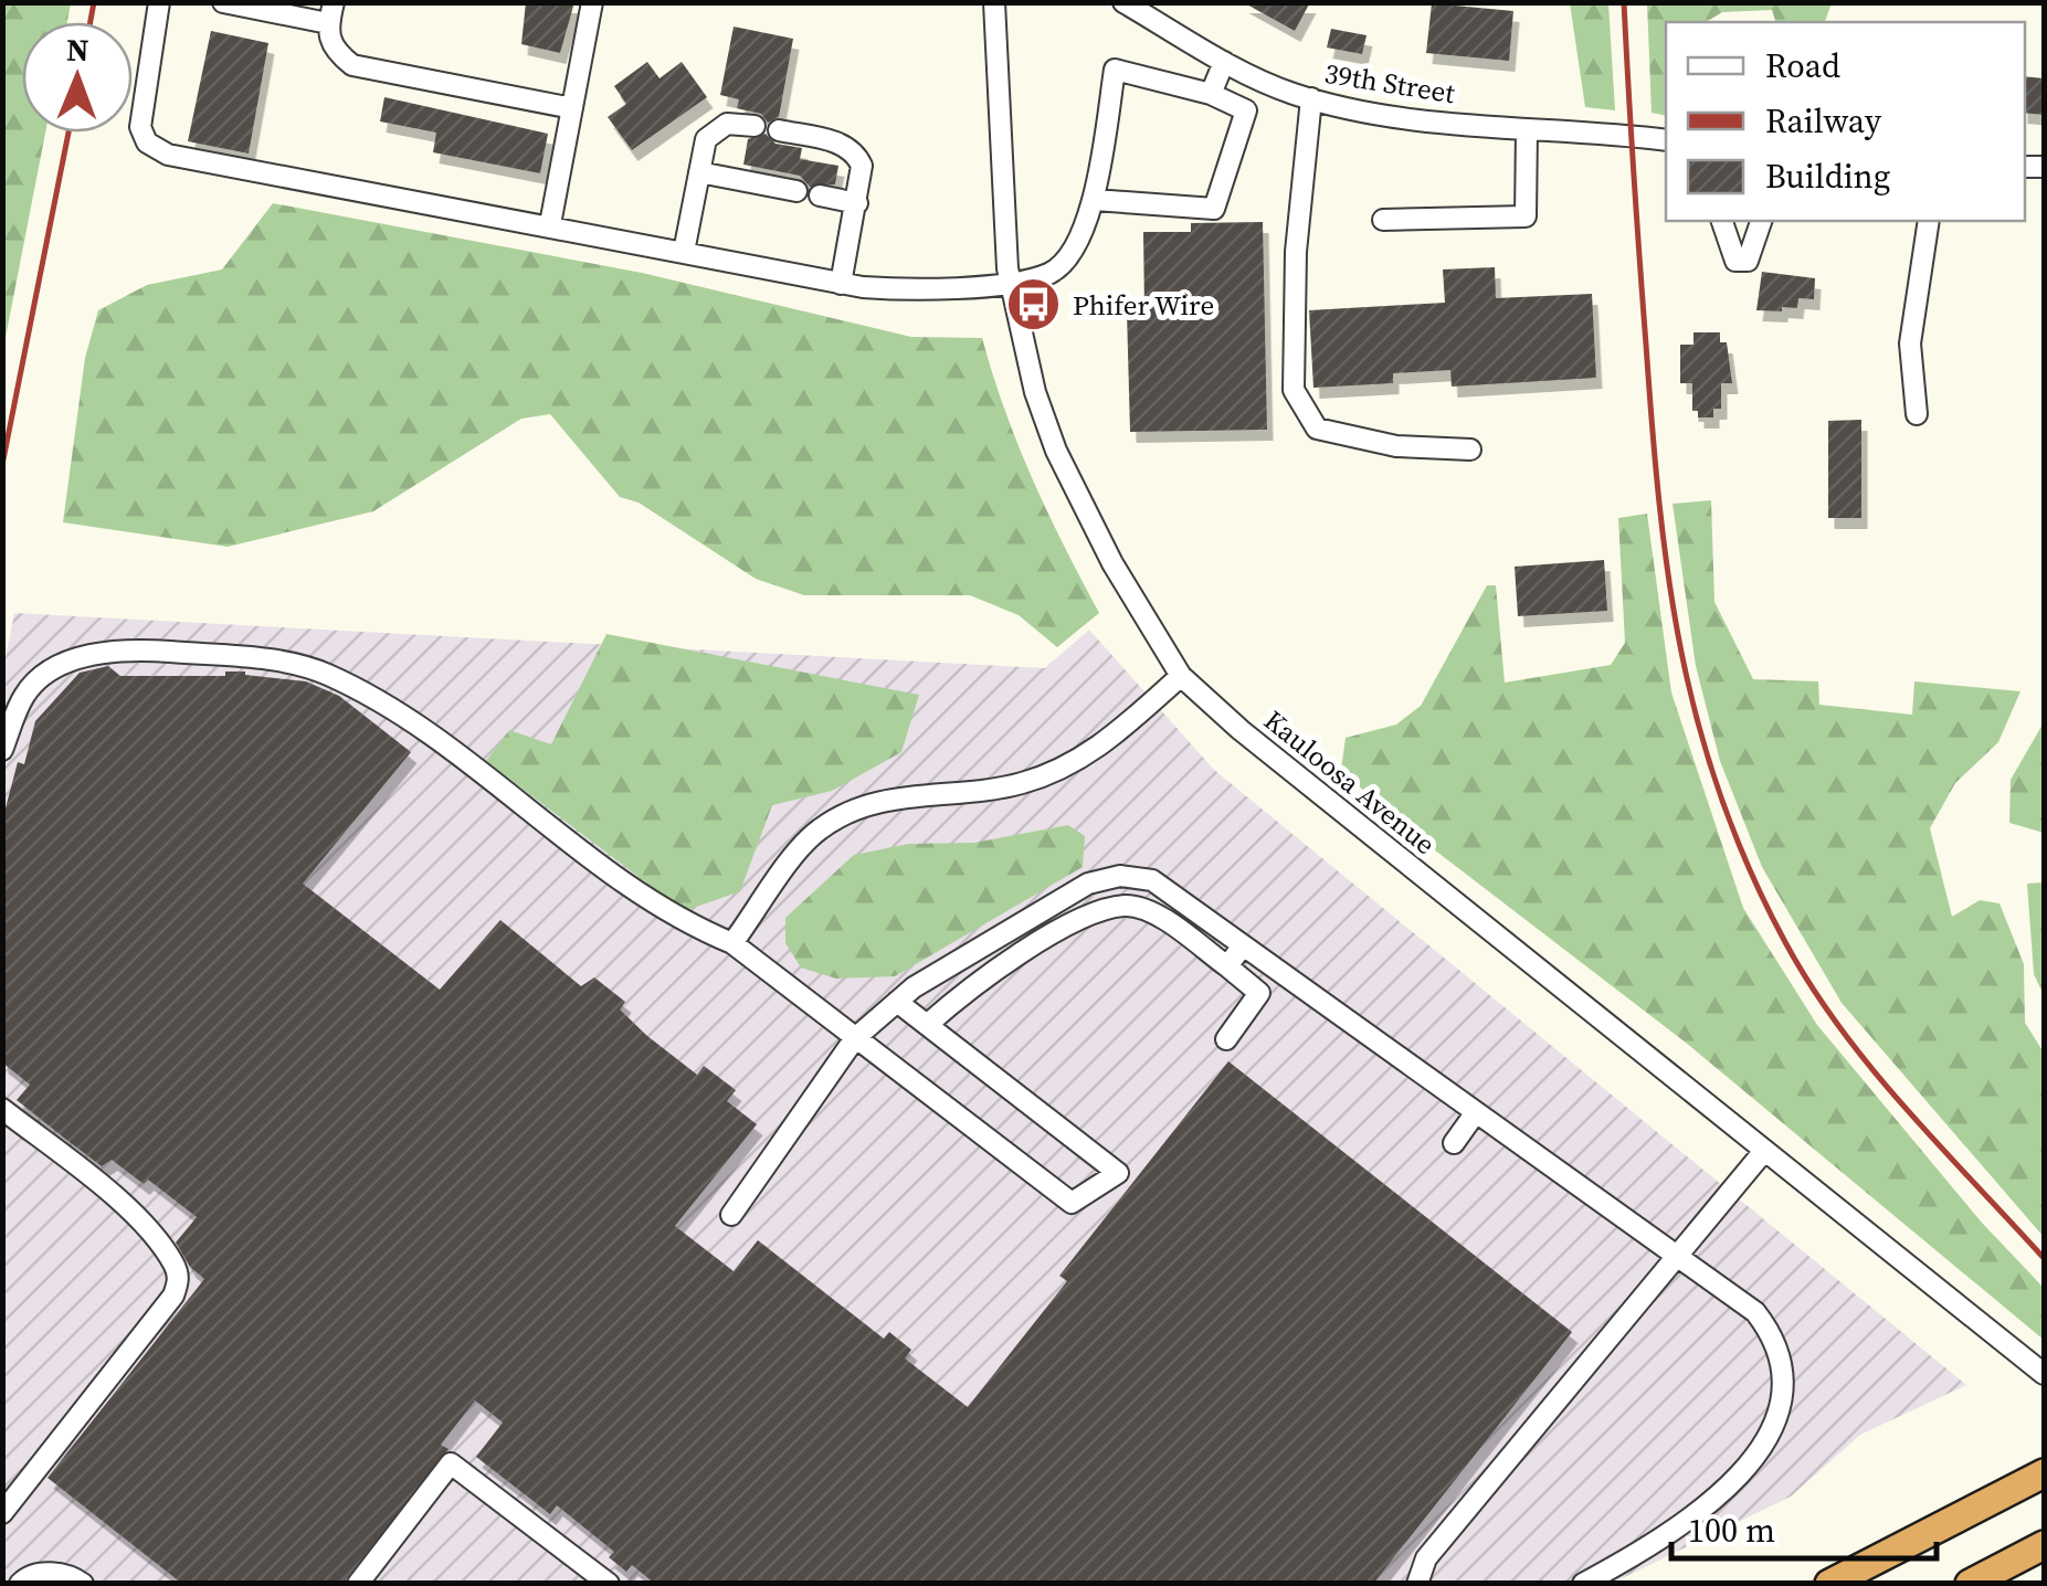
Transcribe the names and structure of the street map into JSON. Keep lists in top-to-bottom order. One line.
{"streets":{"street":["39th Street","Kauloosa Avenue"]},"places":{"bus stop":["Phifer Wire"]},"legend":["Road","Railway","Building"],"scale_bar":"100 m","north":"top"}
